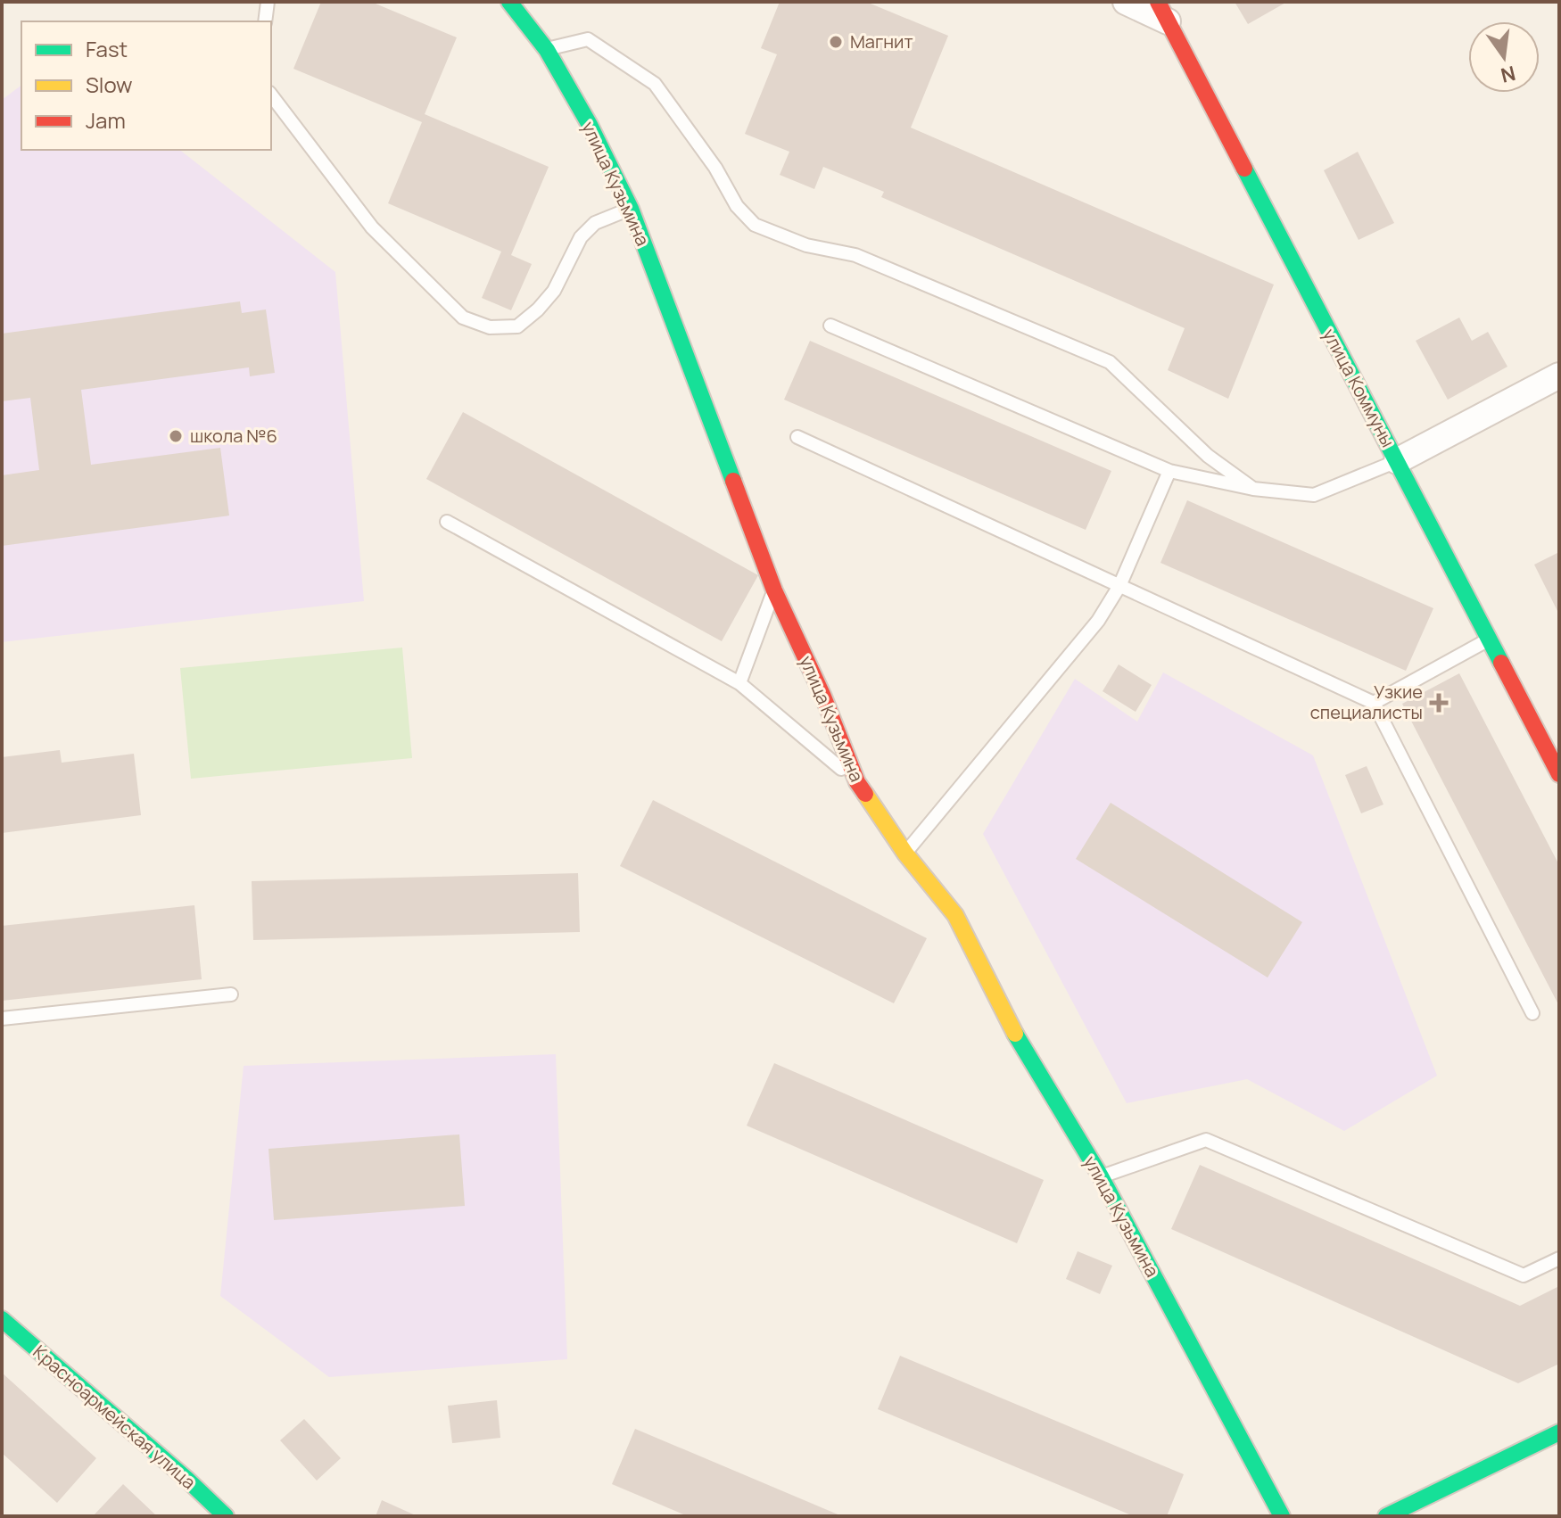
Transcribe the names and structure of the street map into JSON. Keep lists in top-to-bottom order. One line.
{"streets":{"street":["улица Кузьмина","улица Коммуны","Красноармейская улица"]},"places":{"other":["Магнит","школа №6"],"health":["Узкие специалисты"]},"legend":["Fast","Slow","Jam"],"north":"bottom"}
